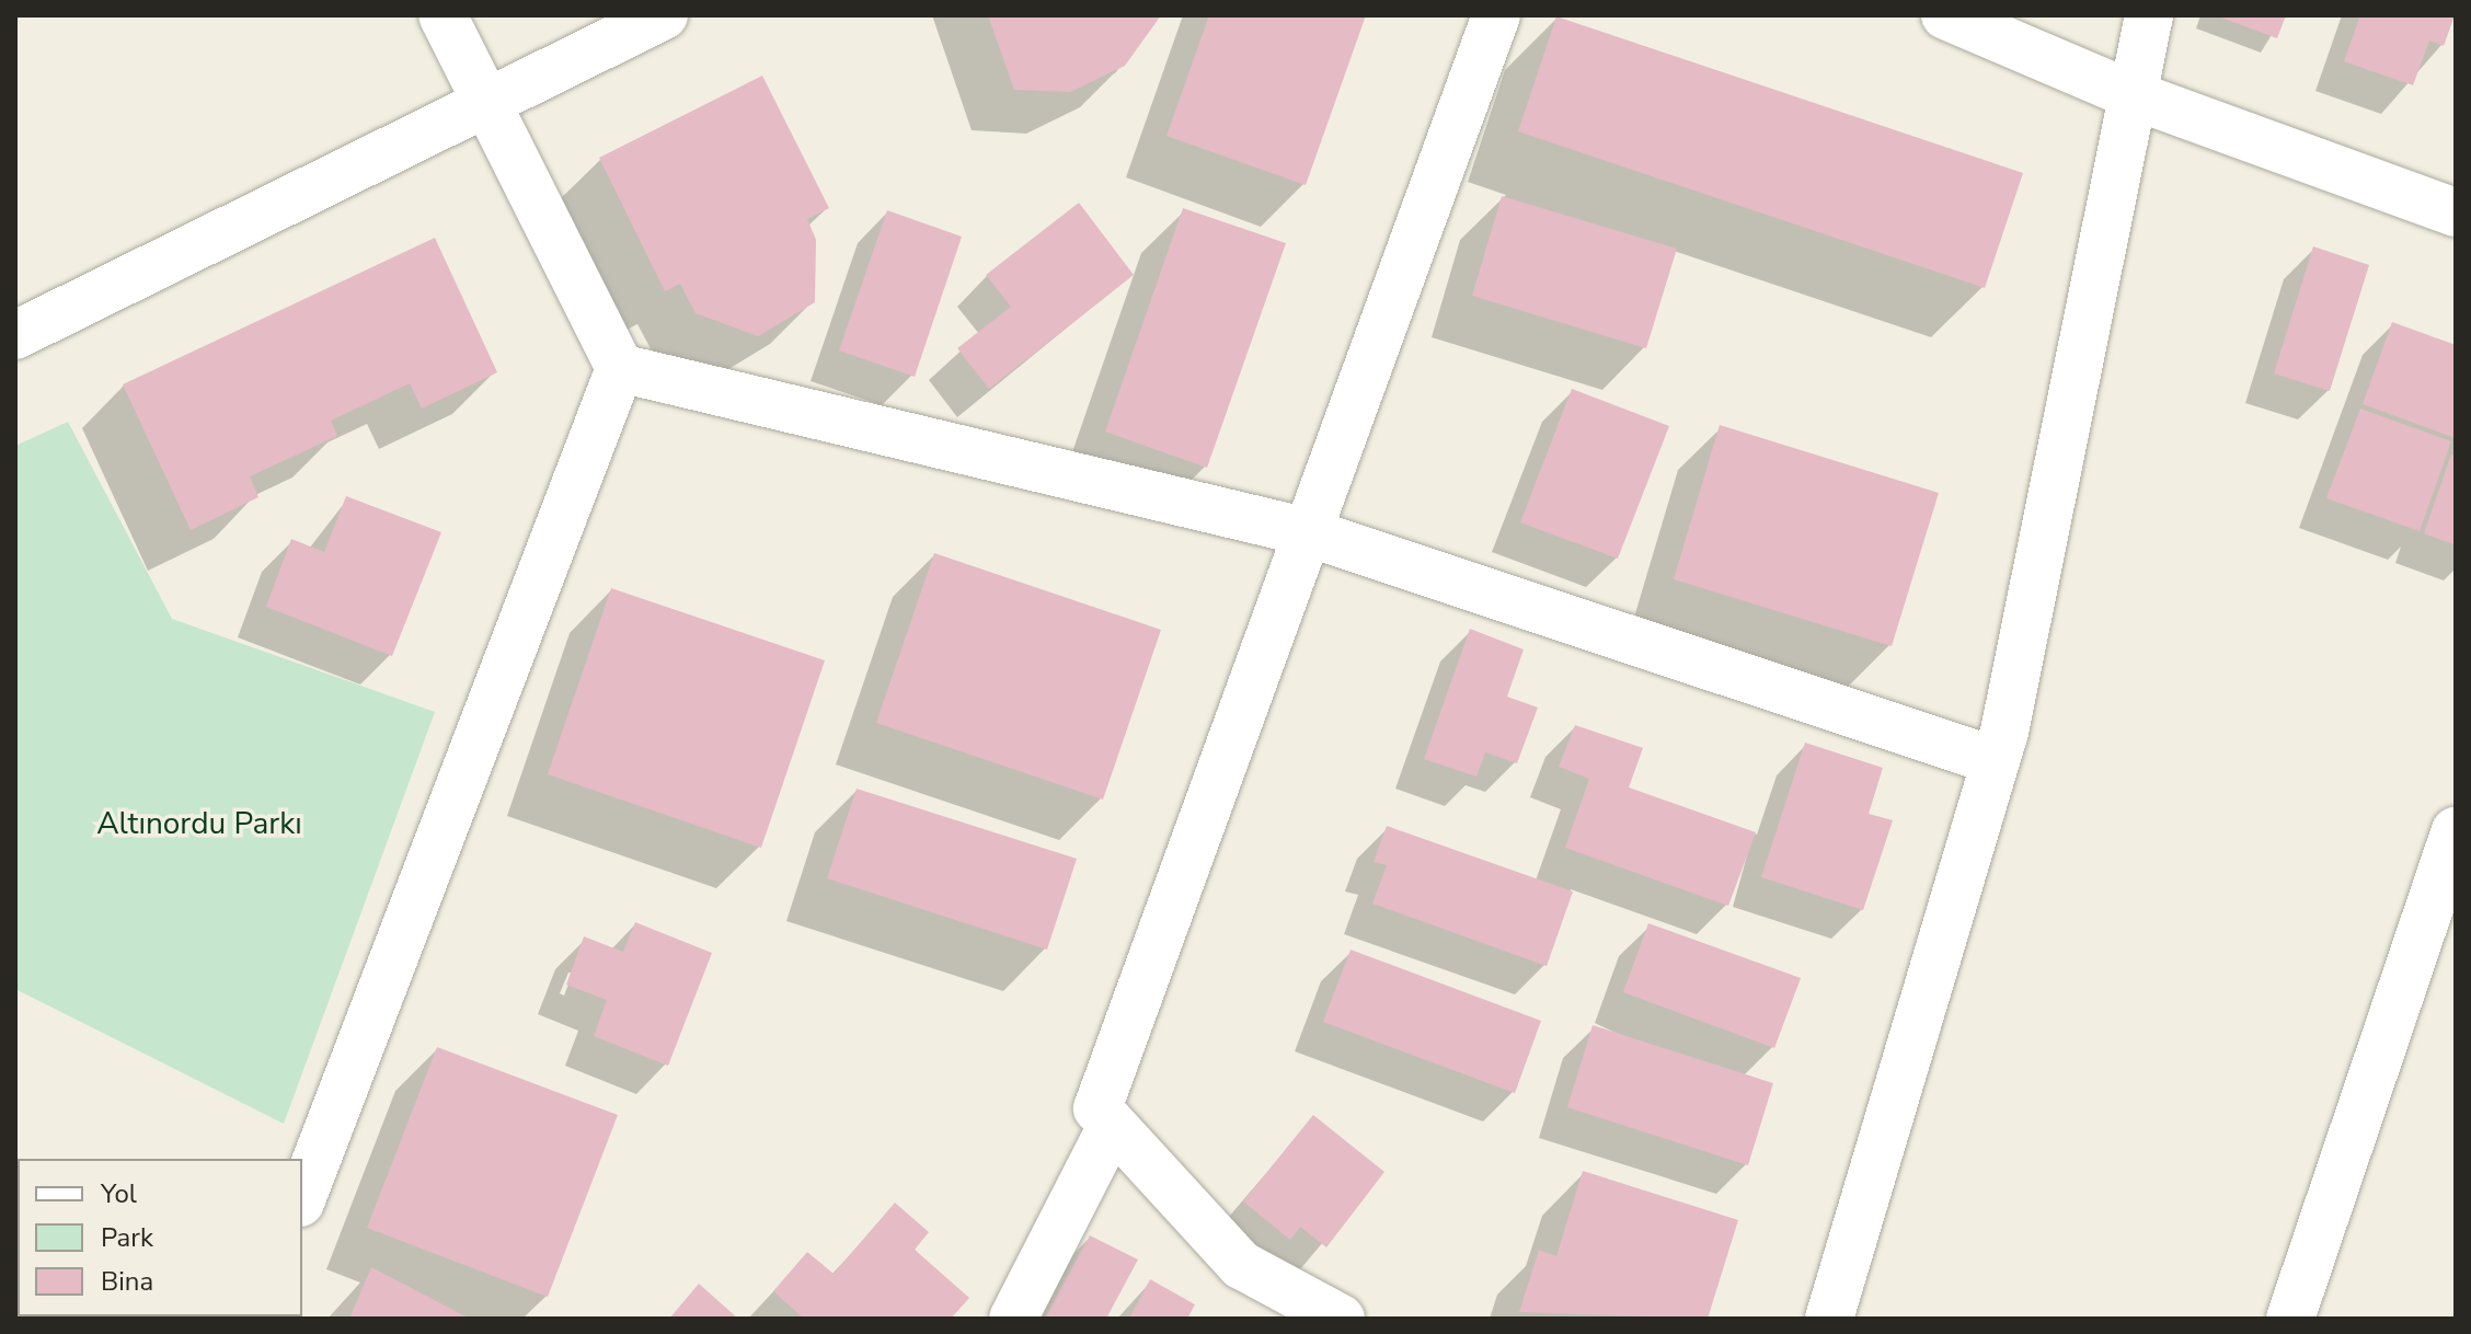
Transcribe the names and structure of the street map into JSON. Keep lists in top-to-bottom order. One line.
{"parks":["Altınordu Parkı"],"legend":["Yol","Park","Bina"]}
